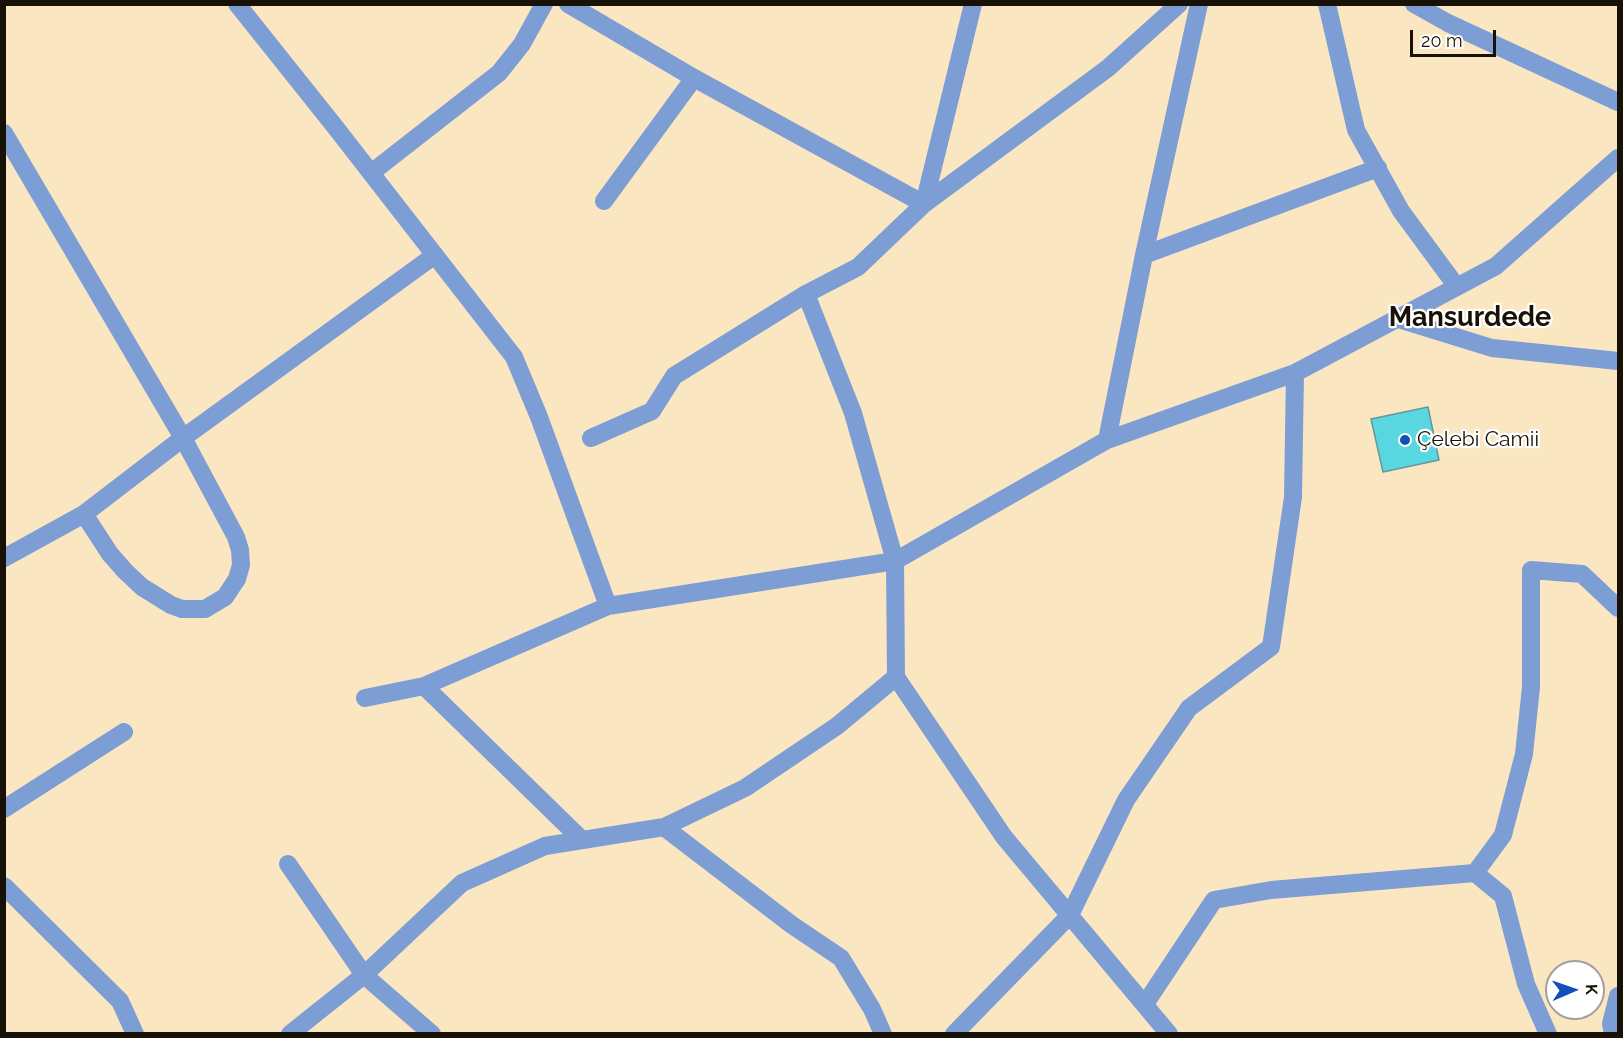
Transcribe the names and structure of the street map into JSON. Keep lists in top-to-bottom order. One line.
{"districts":["Mansurdede"],"places":["Çelebi Camii"],"scale_bar":"20 m","north":"right"}
